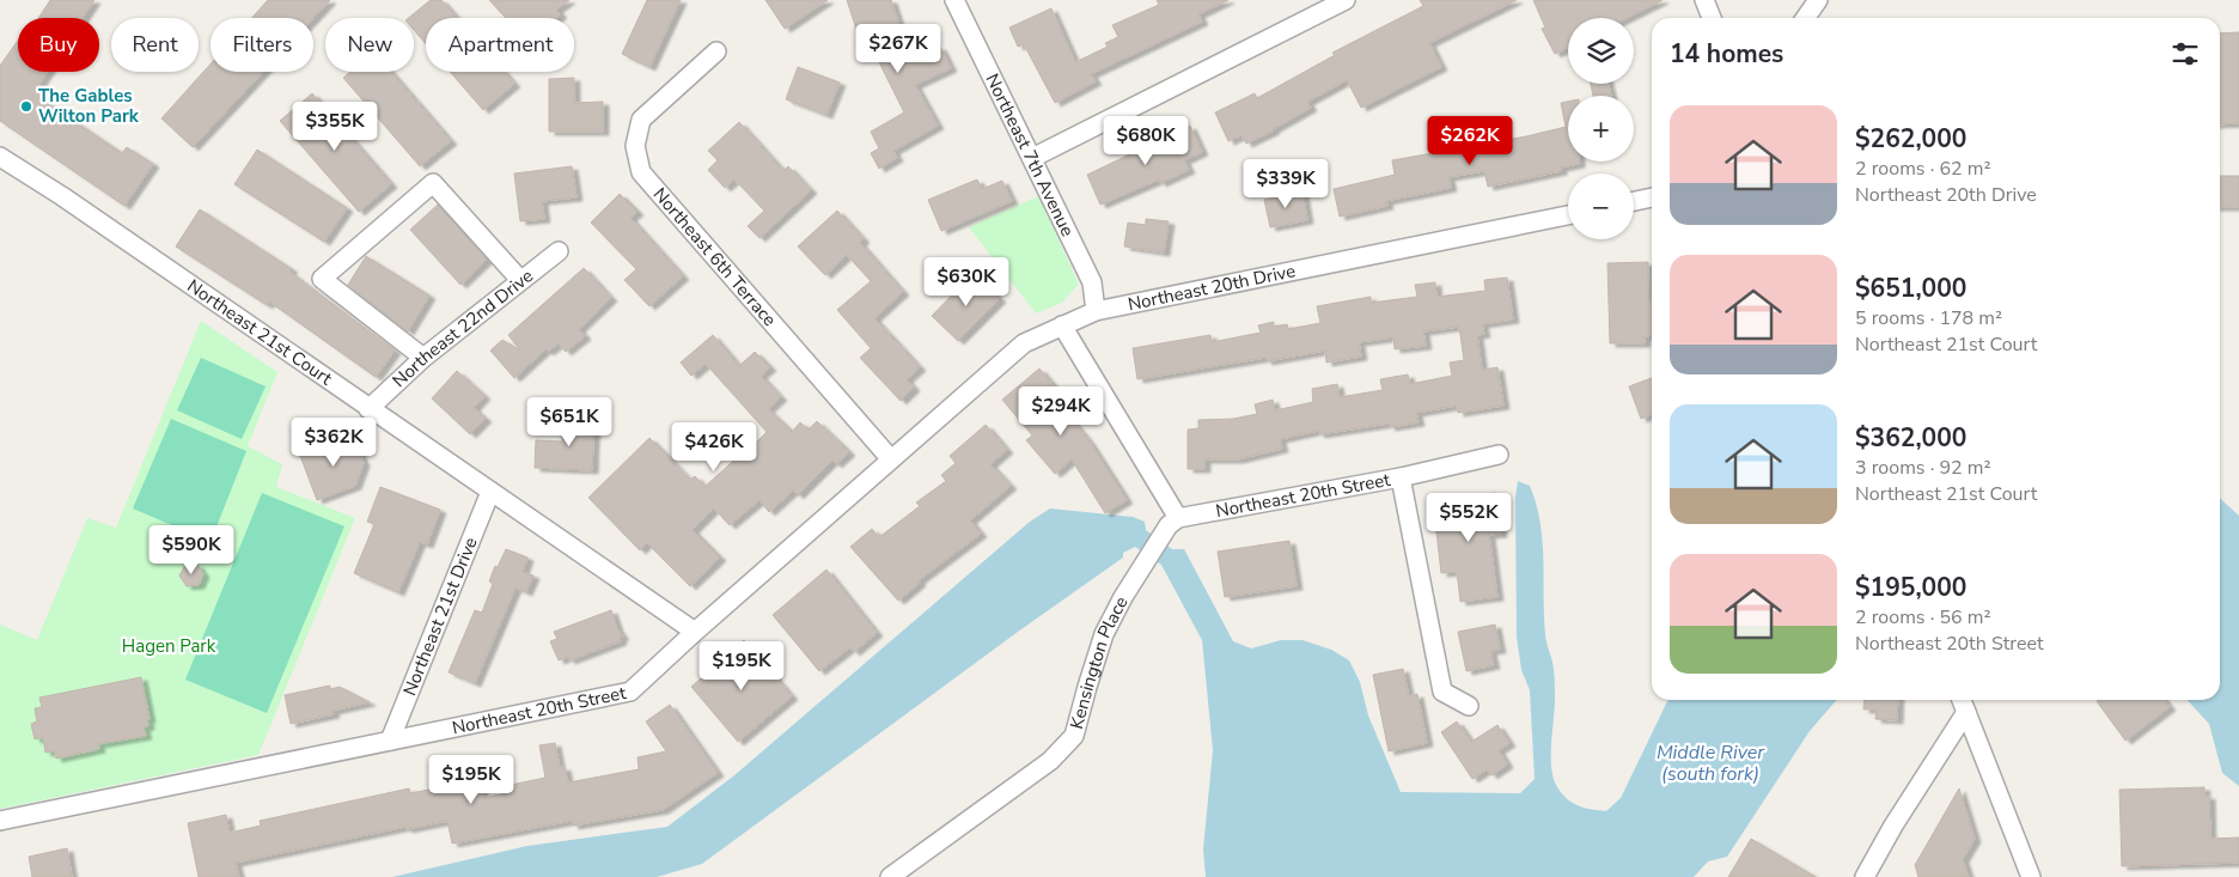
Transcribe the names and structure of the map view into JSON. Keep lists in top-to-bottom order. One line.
{"streets":{"street":["Northeast 7th Avenue","Northeast 6th Terrace","Northeast 20th Drive","Northeast 22nd Drive","Northeast 21st Court","Northeast 20th Street","Northeast 21st Drive","Kensington Place"]},"crossings":[["Northeast 7th Avenue","Northeast 20th Drive"],["Northeast 6th Terrace","Northeast 20th Drive"],["Northeast 6th Terrace","Northeast 20th Street"],["Northeast 20th Drive","Northeast 20th Street"],["Northeast 22nd Drive","Northeast 21st Court"],["Northeast 21st Court","Northeast 20th Street"],["Northeast 21st Court","Northeast 21st Drive"],["Northeast 20th Street","Northeast 21st Drive"],["Northeast 20th Street","Kensington Place"]],"water":["Middle River (south fork)"],"parks":["Hagen Park"],"places":["The Gables Wilton Park"],"page":{"map_buttons":["+","−"],"chip":["Buy","Rent","Filters","New","Apartment"],"heading":"14 homes","price":["$267K","$355K","$680K","$262K","$339K","$630K","$294K","$651K","$362K","$426K","$552K","$590K","$195K","$195K"],"list":[{"name":"$262,000","note":"2 rooms · 62 m² · Northeast 20th Drive"},{"name":"$651,000","note":"5 rooms · 178 m² · Northeast 21st Court"},{"name":"$362,000","note":"3 rooms · 92 m² · Northeast 21st Court"},{"name":"$195,000","note":"2 rooms · 56 m² · Northeast 20th Street"}]}}
